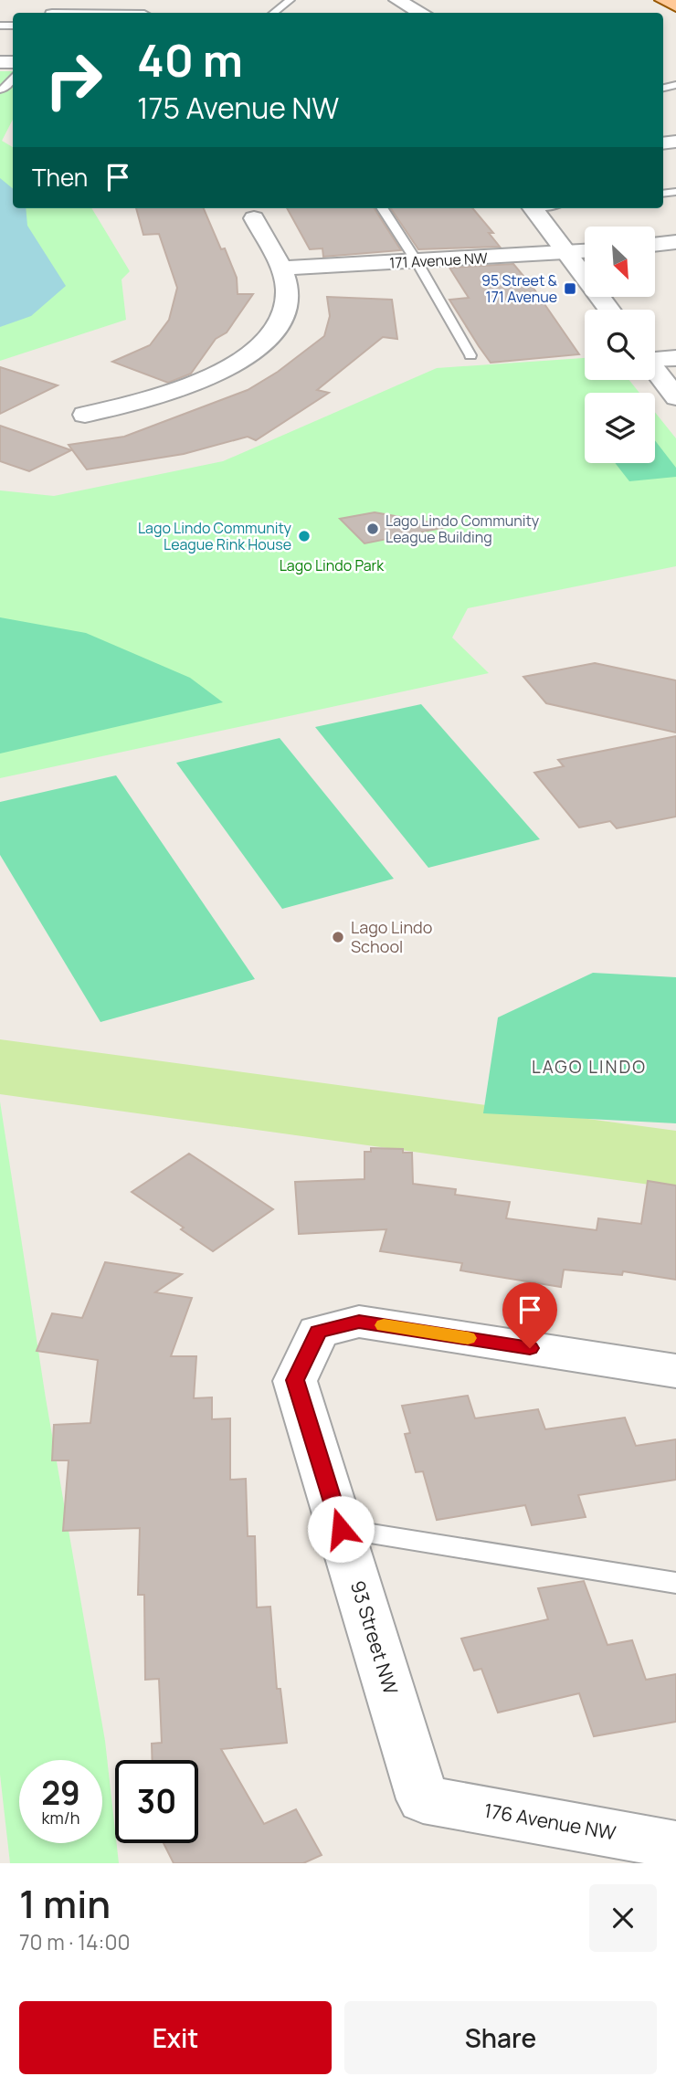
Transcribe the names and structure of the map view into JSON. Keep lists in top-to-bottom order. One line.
{"streets":{"street":["171 Avenue NW","93 Street NW","176 Avenue NW"]},"crossings":[["93 Street NW","176 Avenue NW"]],"districts":["LAGO LINDO"],"parks":["Lago Lindo Park"],"places":{"transit":["95 Street & 171 Avenue"],"other":["Lago Lindo Community League Building","Lago Lindo Community League Rink House","Lago Lindo School"]},"north":"bottom right","page":{"turn":["40 m","175 Avenue NW"],"then":"Then","speed":"29 km/h","limit":"30","heading":["1 min","70 m · 14:00"],"buttons":["Exit","Share"]}}
